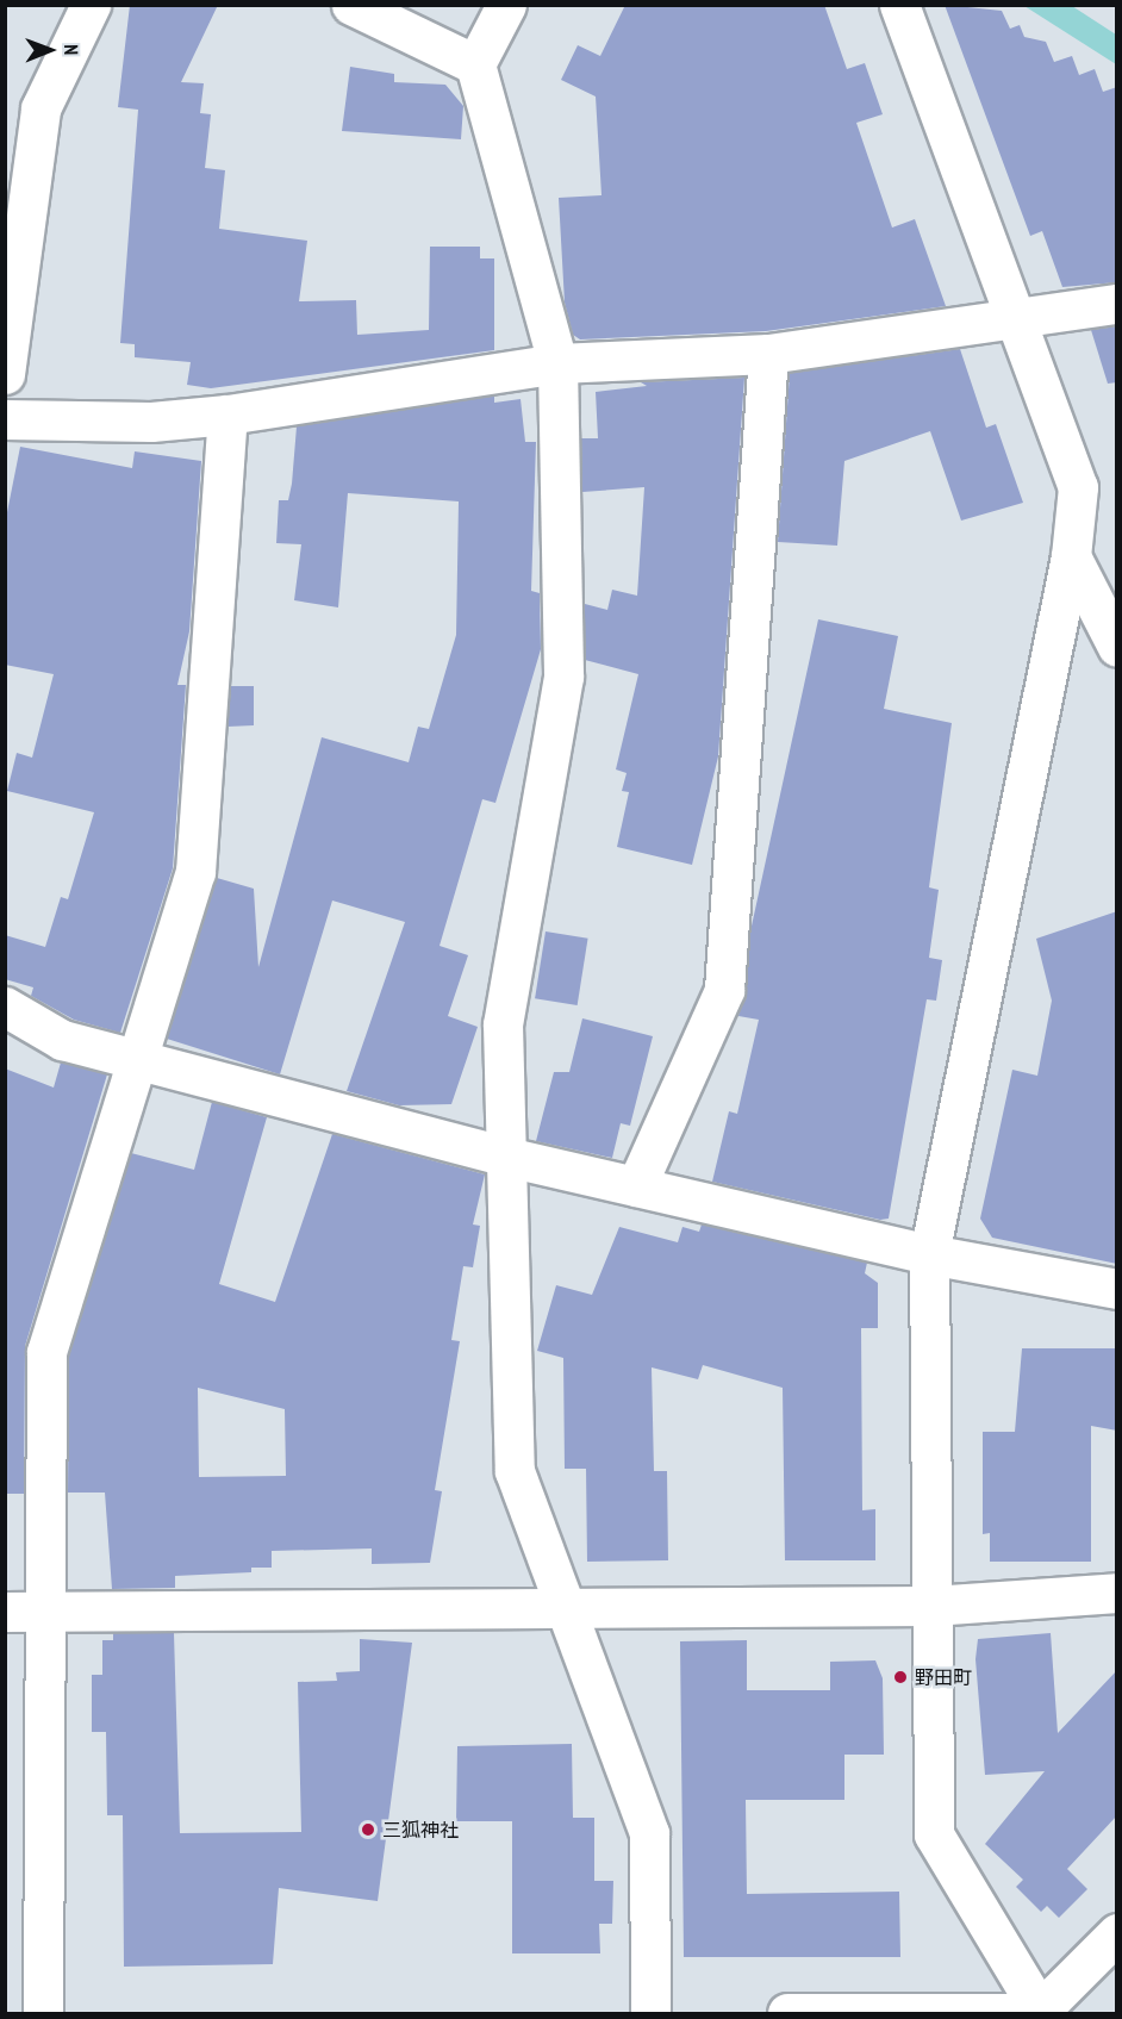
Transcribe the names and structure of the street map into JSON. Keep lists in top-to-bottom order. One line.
{"places":["野田町","三狐神社"],"north":"right"}
